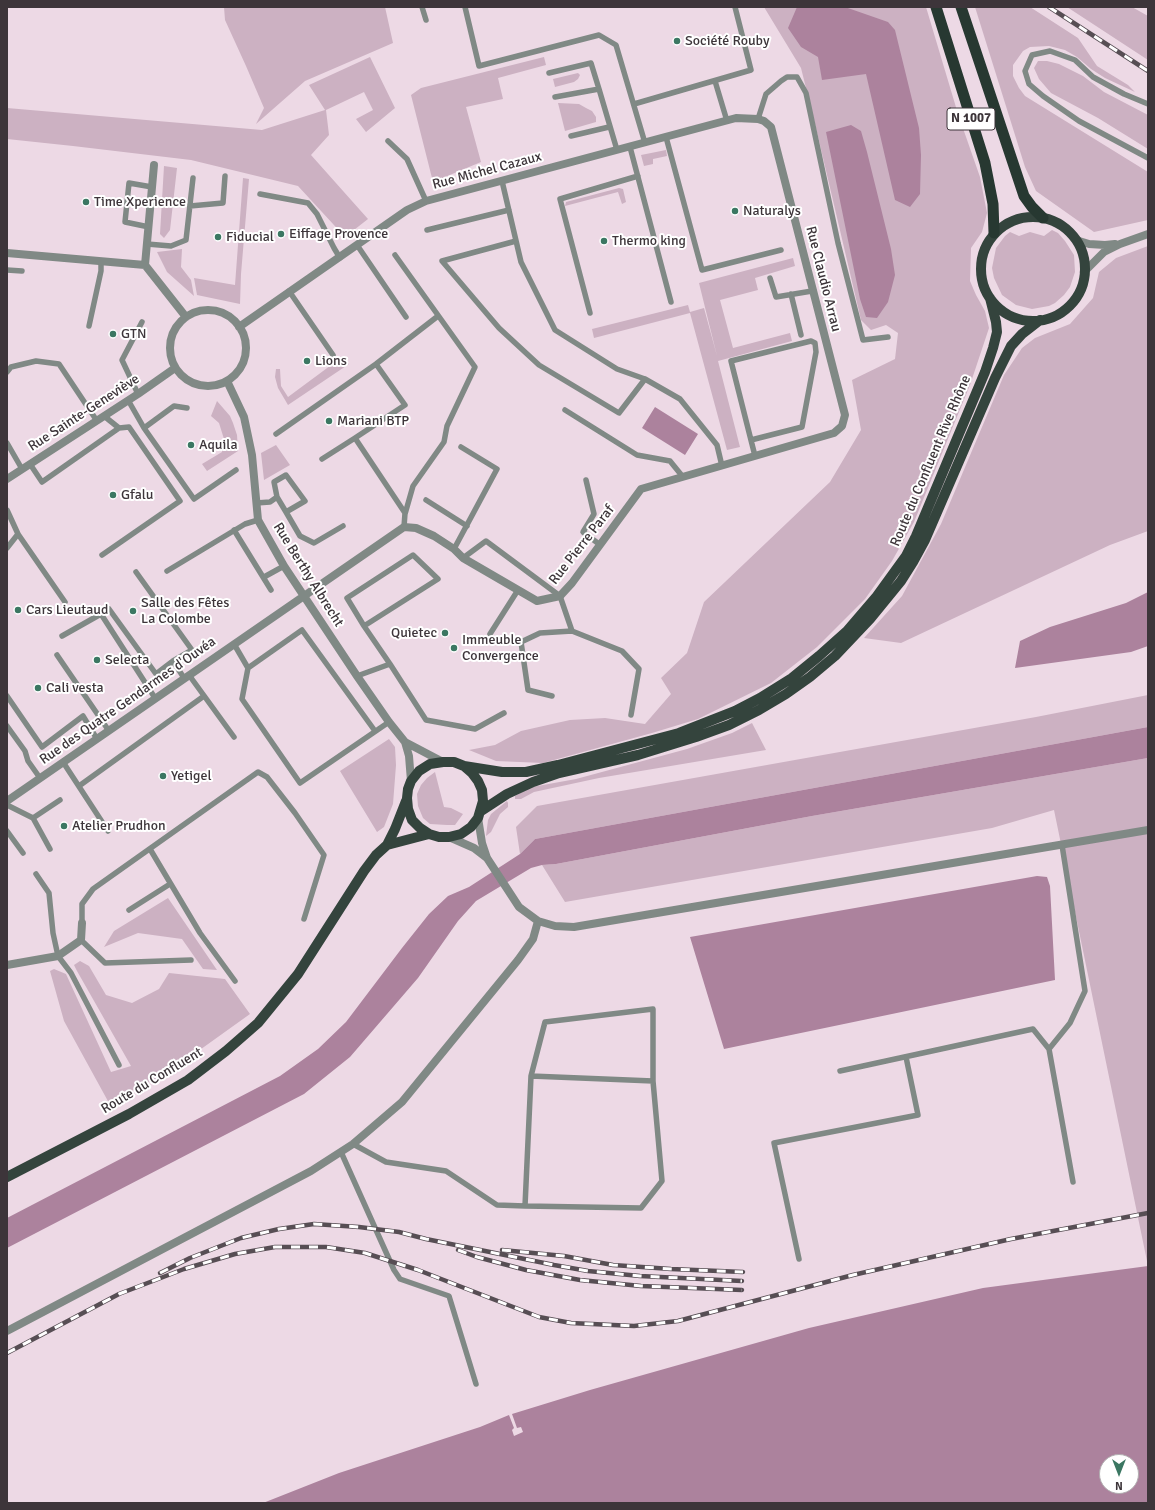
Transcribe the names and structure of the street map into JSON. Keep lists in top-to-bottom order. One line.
{"streets":{"highway":["N 1007"],"main road":["Route du Confluent Rive Rhône","Route du Confluent"],"street":["Rue Michel Cazaux","Rue Claudio Arrau","Rue Sainte-Geneviève","Rue Pierre Paraf","Rue Berthy Albrecht","Rue des Quatre Gendarmes d'Ouvéa"]},"crossings":[["N 1007","Route du Confluent Rive Rhône"],["Rue Michel Cazaux","Rue Claudio Arrau"],["Rue Michel Cazaux","Rue Sainte-Geneviève"],["Rue Michel Cazaux","Rue Berthy Albrecht"],["Rue Claudio Arrau","Rue Pierre Paraf"],["Rue Sainte-Geneviève","Rue Berthy Albrecht"],["Route du Confluent Rive Rhône","Rue Berthy Albrecht"],["Route du Confluent Rive Rhône","Route du Confluent"],["Rue Berthy Albrecht","Rue des Quatre Gendarmes d'Ouvéa"],["Rue Berthy Albrecht","Route du Confluent"]],"places":["Société Rouby","Time Xperience","Naturalys","Eiffage Provence","Fiducial","Thermo king","GTN","Lions","Mariani BTP","Aquila","Gfalu","Cars Lieutaud","Salle des Fêtes La Colombe","Quietec","Immeuble Convergence","Selecta","Cali vesta","Yetigel","Atelier Prudhon"],"north":"bottom"}
